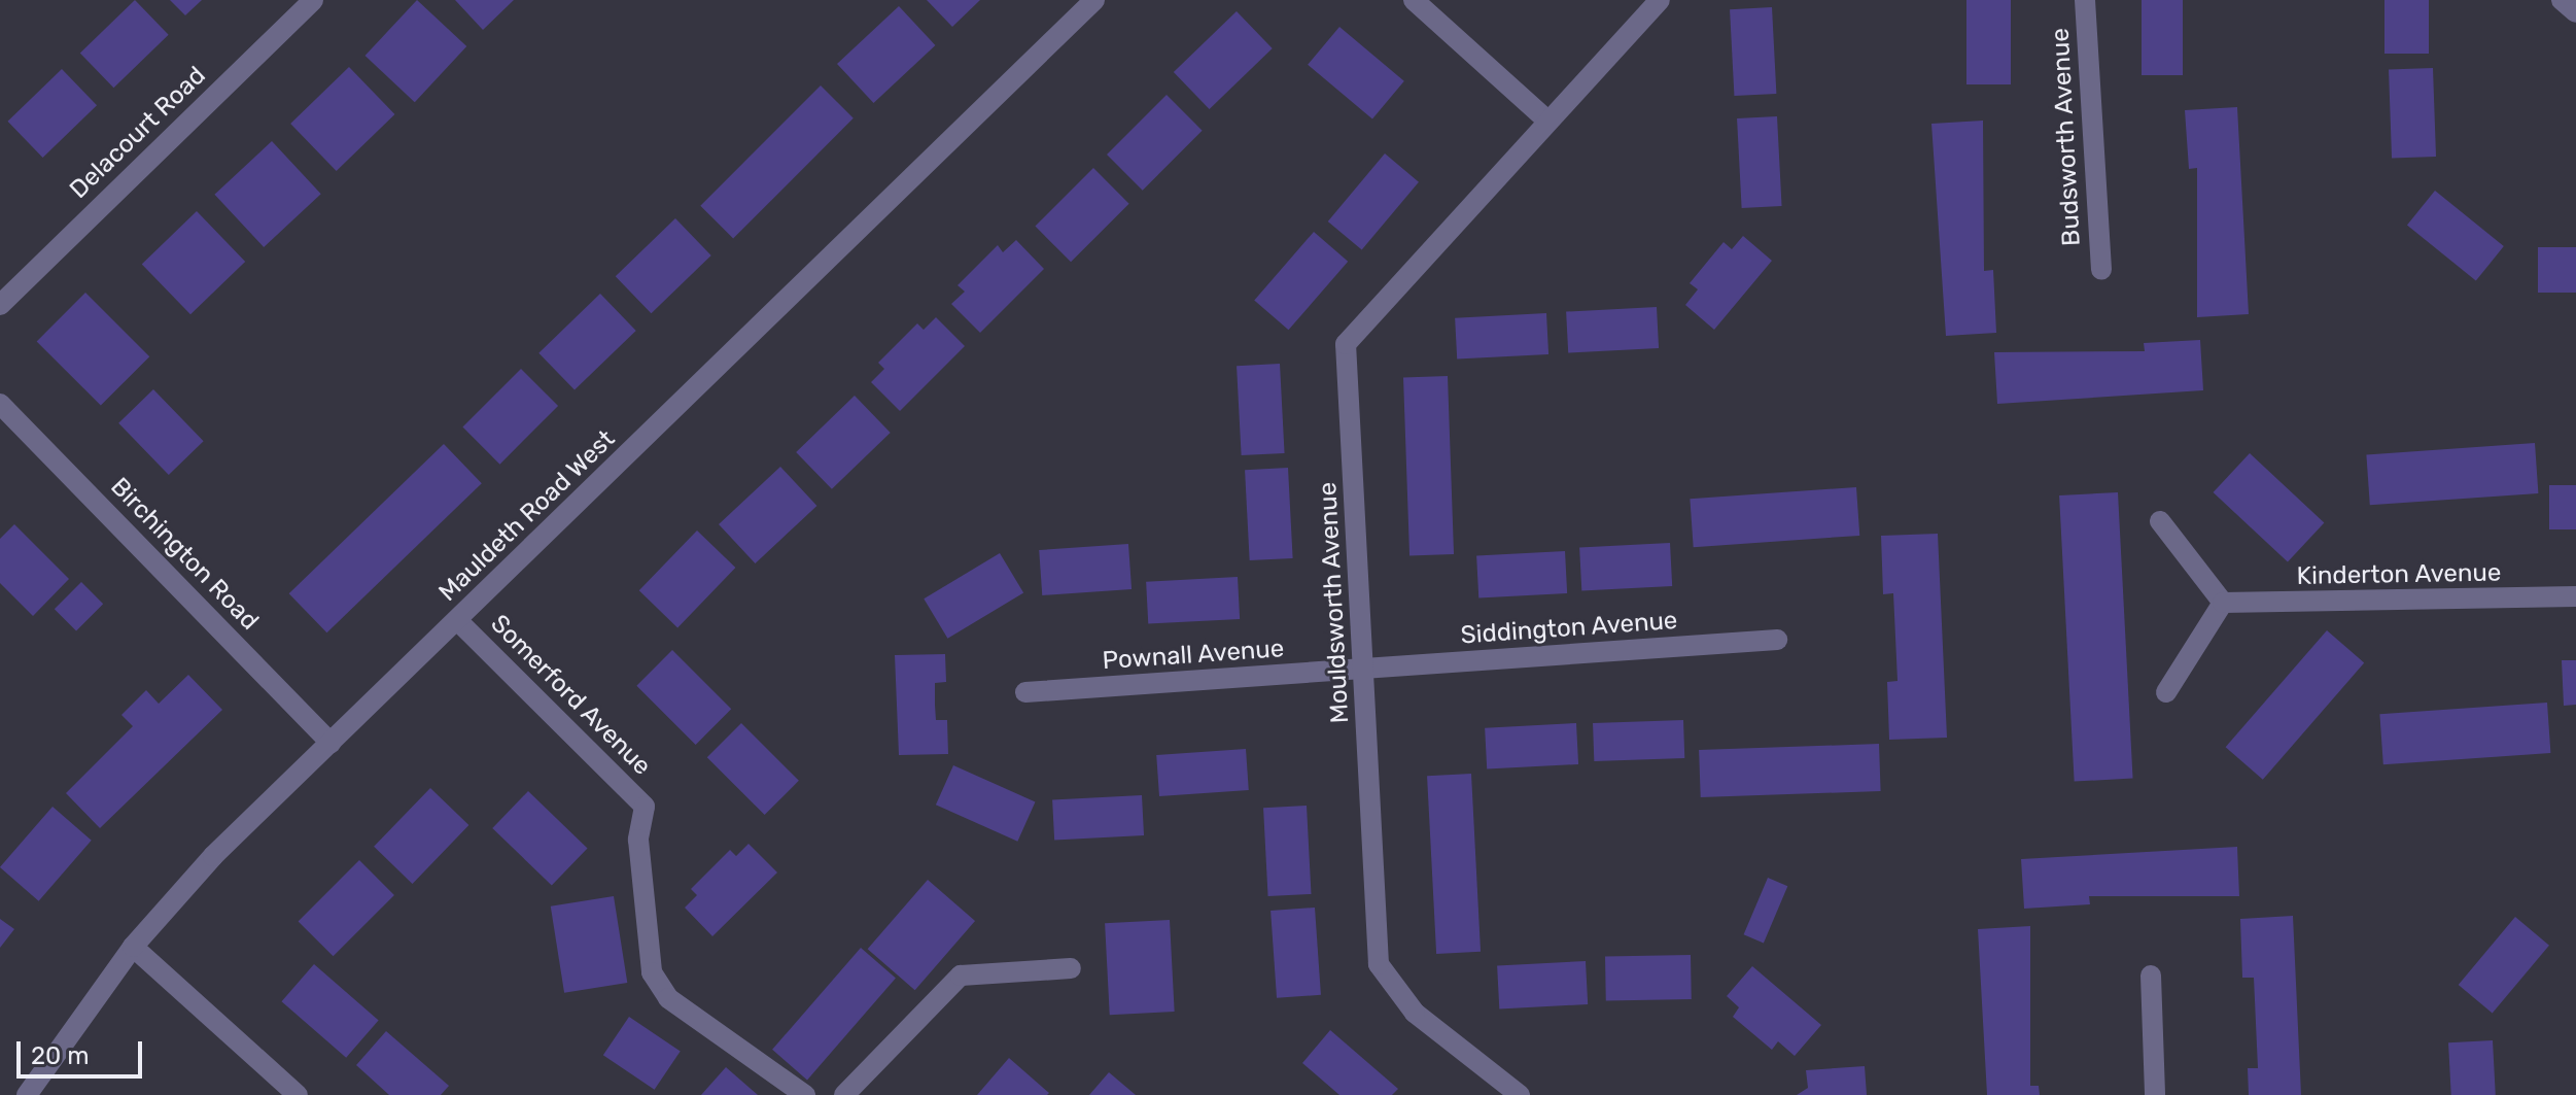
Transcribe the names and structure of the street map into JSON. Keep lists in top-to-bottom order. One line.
{"streets":{"street":["Delacourt Road","Budsworth Avenue","Mauldeth Road West","Birchington Road","Kinderton Avenue","Mouldsworth Avenue","Siddington Avenue","Pownall Avenue","Somerford Avenue"]},"crossings":[["Mauldeth Road West","Birchington Road"],["Mauldeth Road West","Somerford Avenue"],["Mouldsworth Avenue","Siddington Avenue"],["Mouldsworth Avenue","Pownall Avenue"],["Siddington Avenue","Pownall Avenue"]],"scale_bar":"20 m"}
